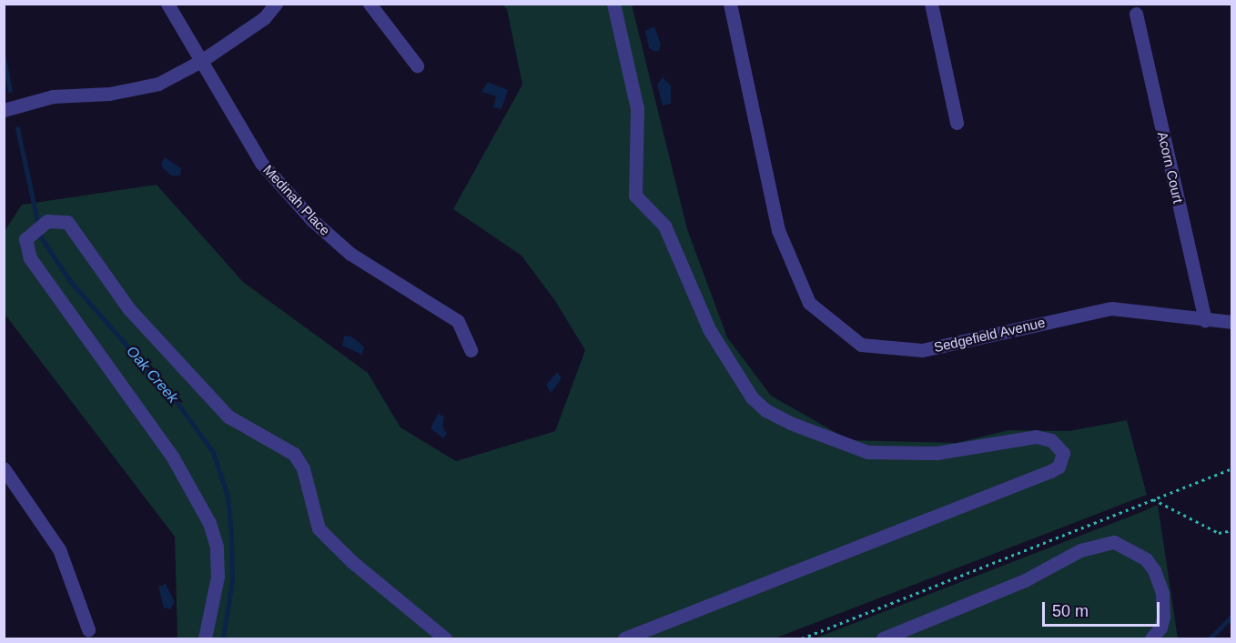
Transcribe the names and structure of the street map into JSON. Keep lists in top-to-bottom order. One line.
{"streets":{"street":["Acorn Court","Medinah Place","Sedgefield Avenue"]},"crossings":[["Acorn Court","Sedgefield Avenue"]],"water":["Oak Creek"],"scale_bar":"50 m"}
